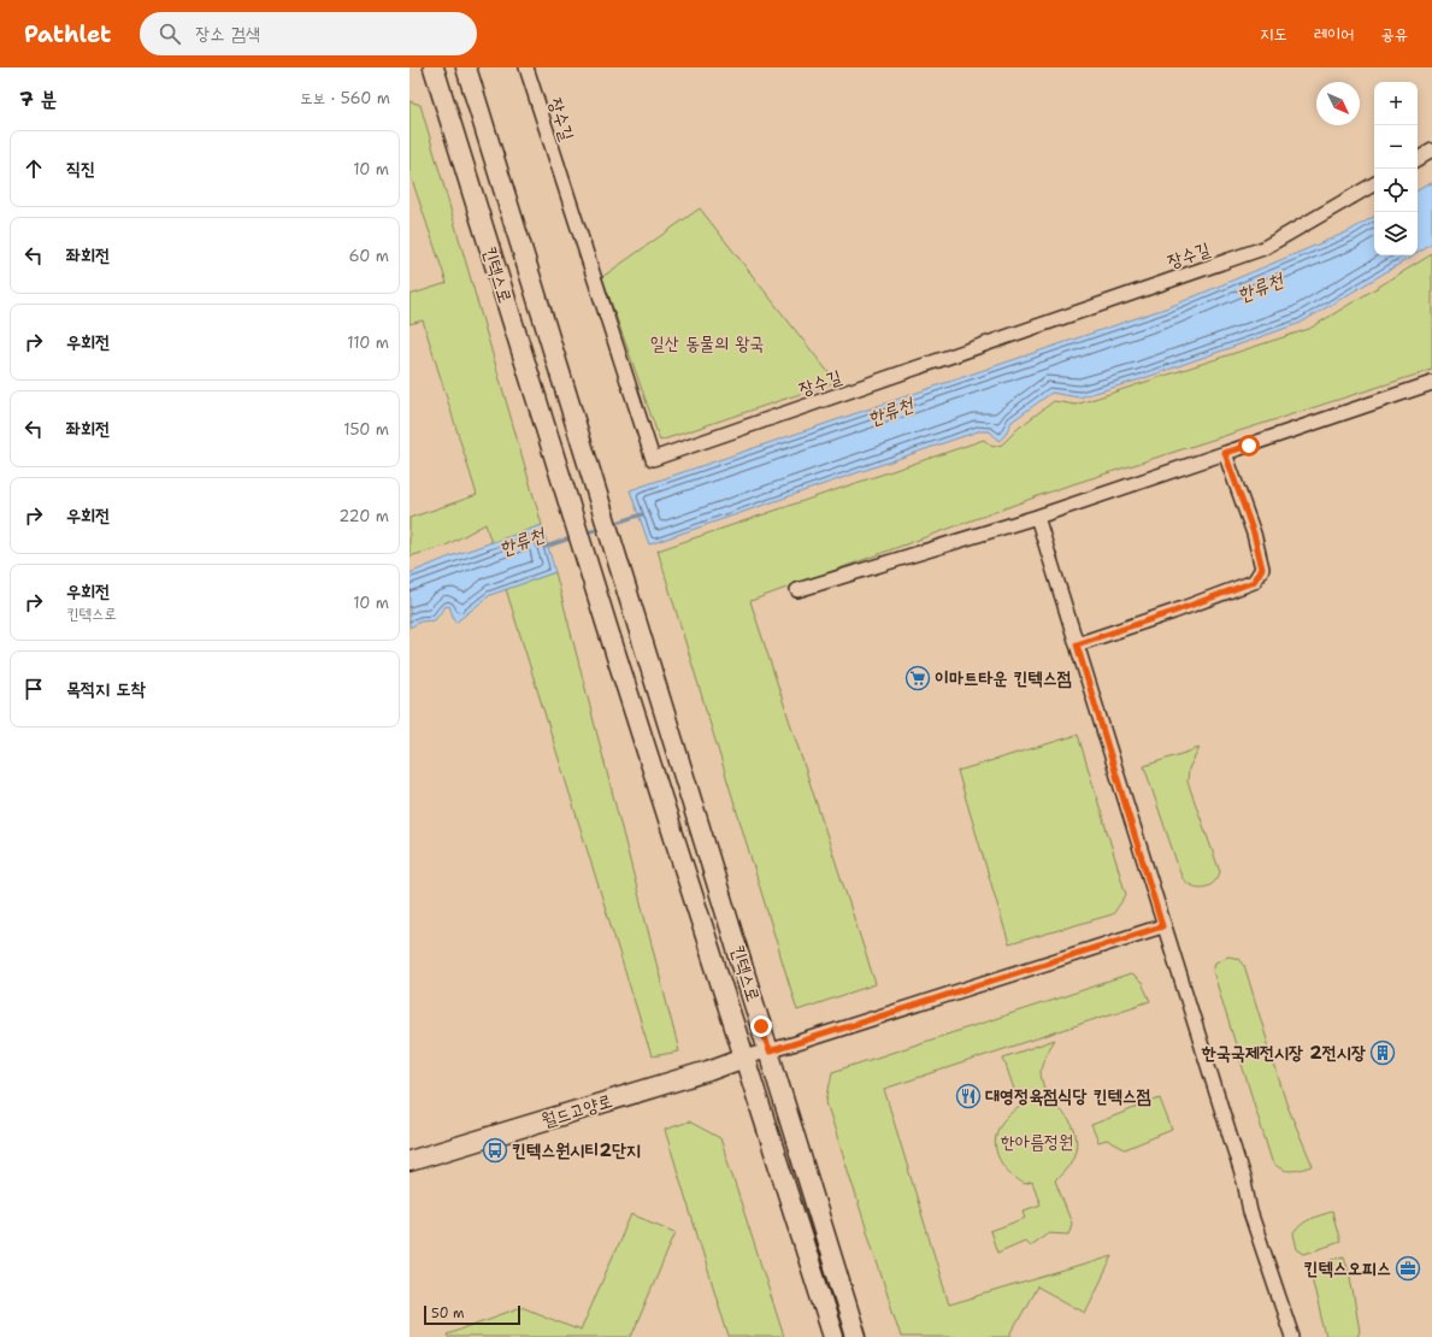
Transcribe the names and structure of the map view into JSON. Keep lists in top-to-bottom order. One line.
{"streets":{"main road":["킨텍스로","월드고양로"],"street":["장수길"]},"crossings":[["킨텍스로","월드고양로"]],"water":["한류천"],"parks":["일산 동물의 왕국","한아름정원"],"places":{"supermarket":["이마트타운 킨텍스점"],"building":["한국국제전시장 2전시장"],"restaurant":["대영정육점식당 킨텍스점"],"bus stop":["킨텍스원시티2단지"],"office":["킨텍스오피스"]},"scale_bar":"50 m","north":"bottom right","page":{"header":"Pathlet","search":"장소 검색","nav":["지도","레이어","공유"],"heading":["7 분","도보 · 560 m"],"map_buttons":["+","−"],"list":[["직진","10 m"],["좌회전","60 m"],["우회전","110 m"],["좌회전","150 m"],["우회전","220 m"],["우회전","킨텍스로","10 m"],"목적지 도착"],"scale":"50 m"}}
